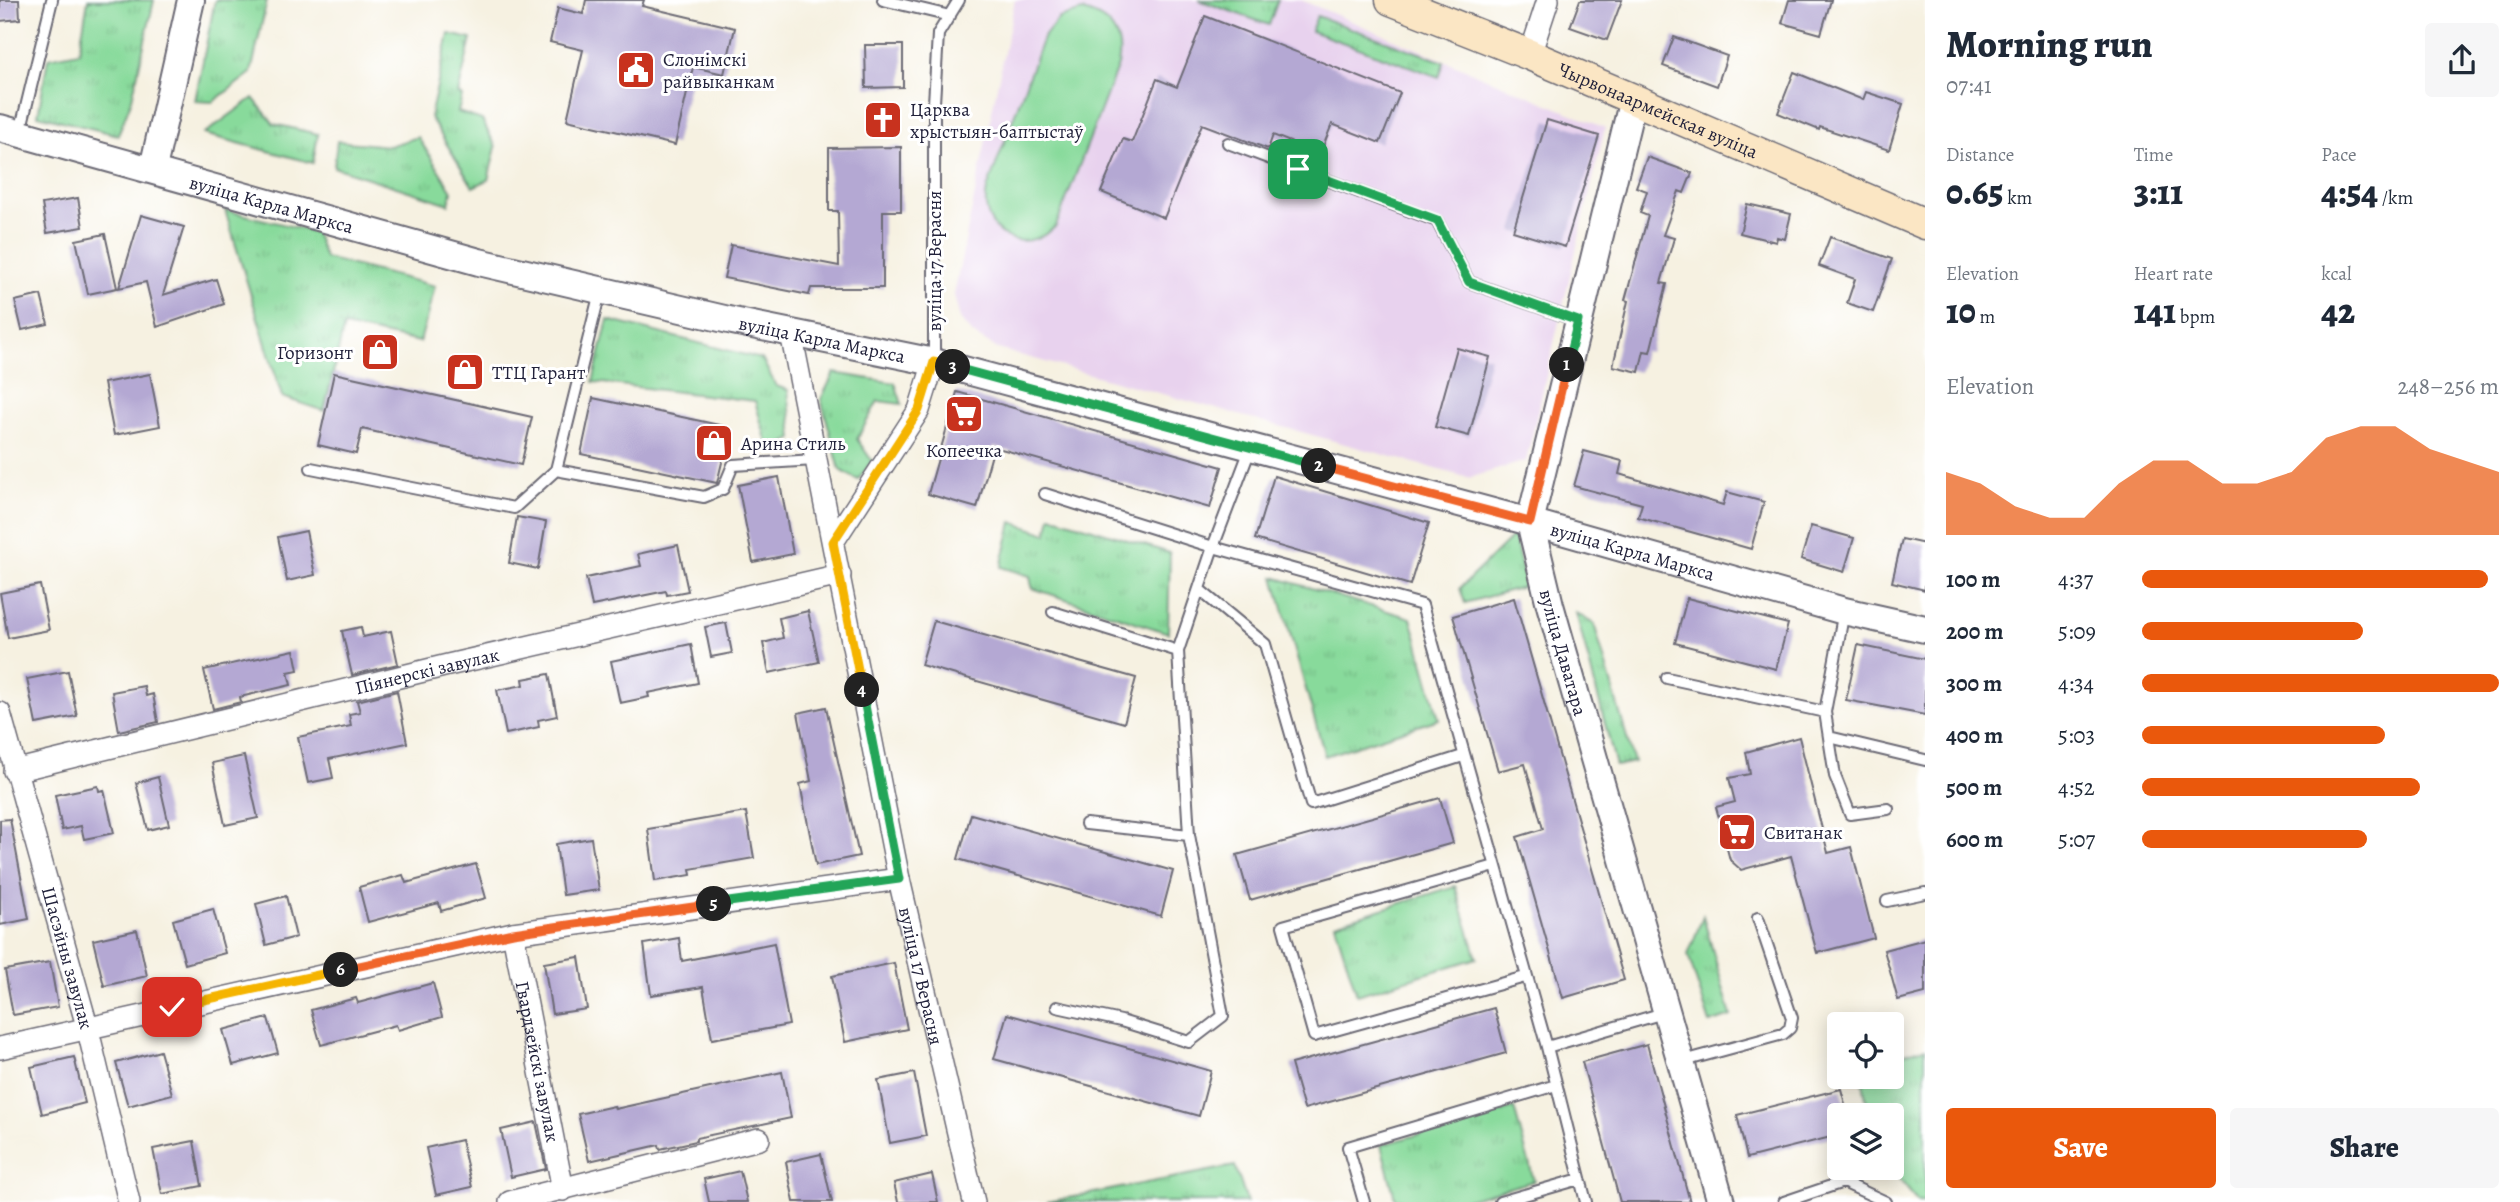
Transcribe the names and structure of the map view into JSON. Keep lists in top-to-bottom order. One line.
{"streets":{"main road":["Чырвонаармейская вуліца"],"street":["вуліца Карла Маркса","вуліца 17 Верасня","вуліца Даватара","Піянерскі завулак","Шасэйны завулак","Гвардзейскі завулак"]},"crossings":[["Чырвонаармейская вуліца","вуліца Даватара"],["вуліца Карла Маркса","вуліца 17 Верасня"],["вуліца Карла Маркса","вуліца Даватара"],["вуліца 17 Верасня","Піянерскі завулак"],["Піянерскі завулак","Шасэйны завулак"]],"places":{"public building":["Слонімскі райвыканкам"],"church":["Царква хрыстыян-баптыстаў"],"shop":["Горизонт","ТТЦ Гарант","Арина Стиль"],"supermarket":["Копеечка","Свитанак"]},"page":{"heading":["Morning run","07:41"],"stats":[["Distance","0.65 km"],["Time","3:11"],["Pace","4:54 /km"],["Elevation","10 m"],["Heart rate","141 bpm"],["kcal","42"]],"pins":["1","3","2","4","5","6"],"chart":["Elevation","248–256 m"],"list":[{"name":"100 m","note":"4:37"},{"name":"200 m","note":"5:09"},{"name":"300 m","note":"4:34"},{"name":"400 m","note":"5:03"},{"name":"500 m","note":"4:52"},{"name":"600 m","note":"5:07"}],"buttons":["Save","Share"]}}
